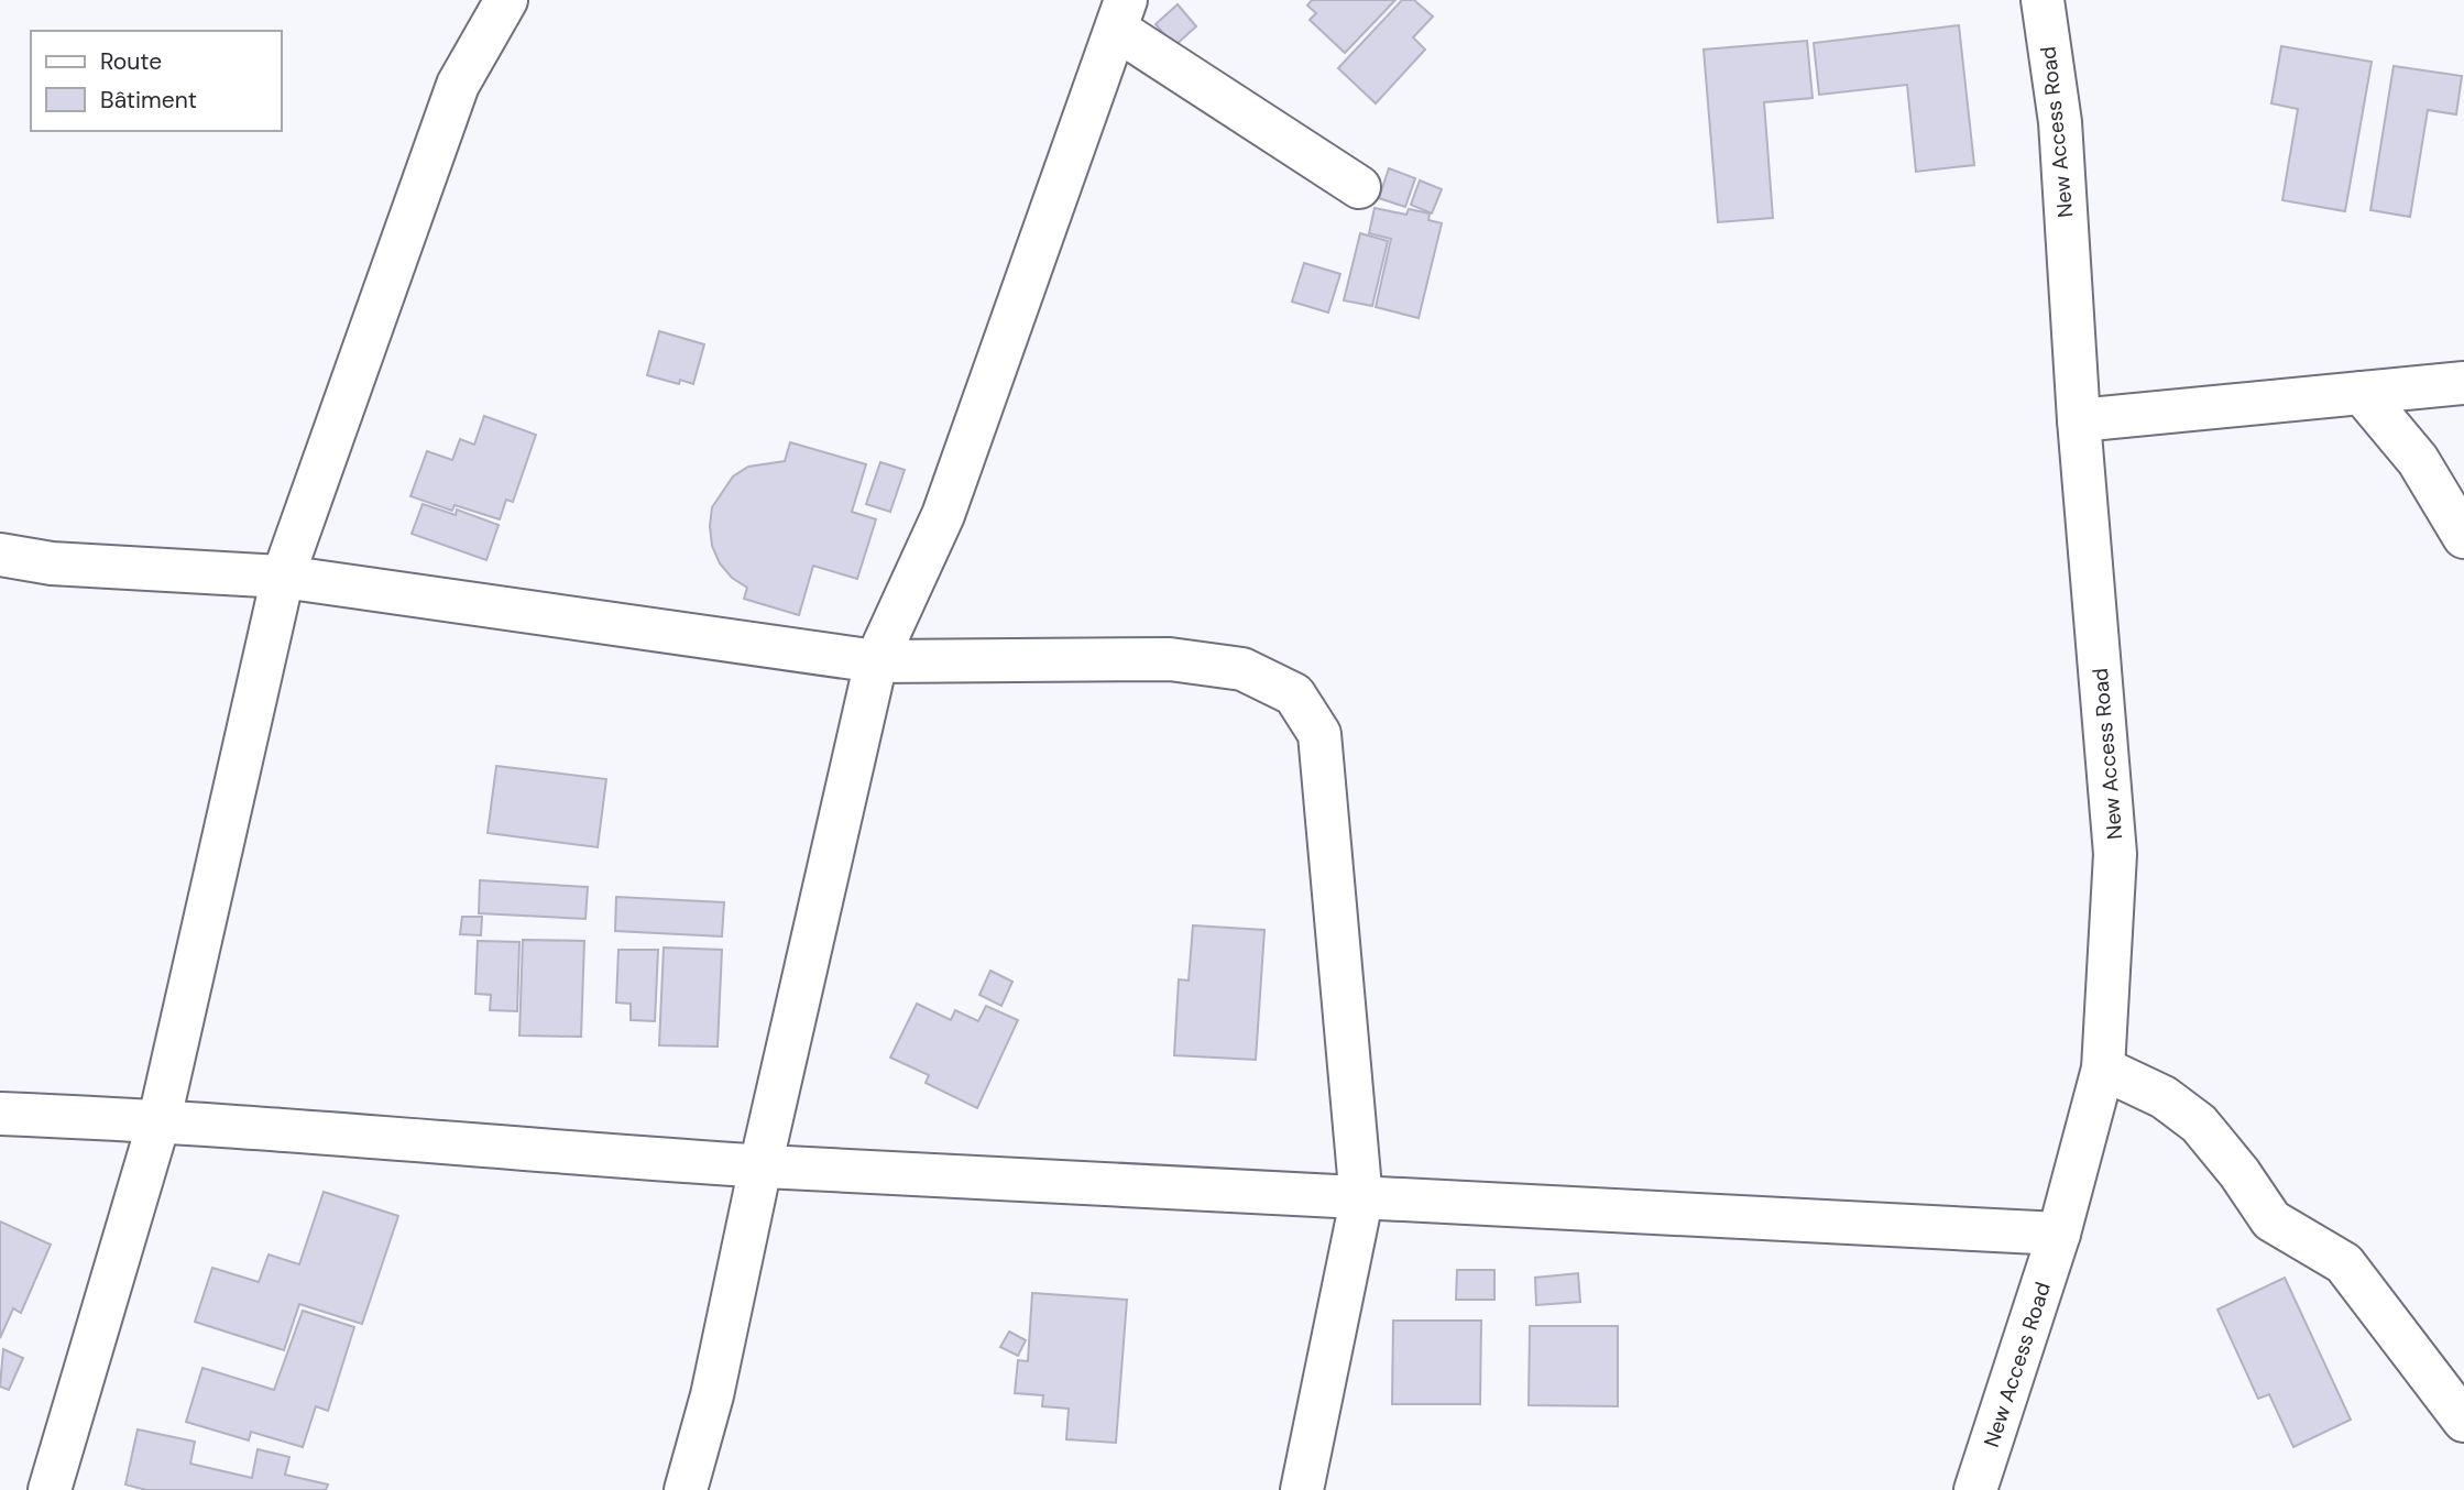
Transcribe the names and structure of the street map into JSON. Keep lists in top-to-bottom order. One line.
{"streets":{"street":["New Access Road"]},"legend":["Route","Bâtiment"]}
